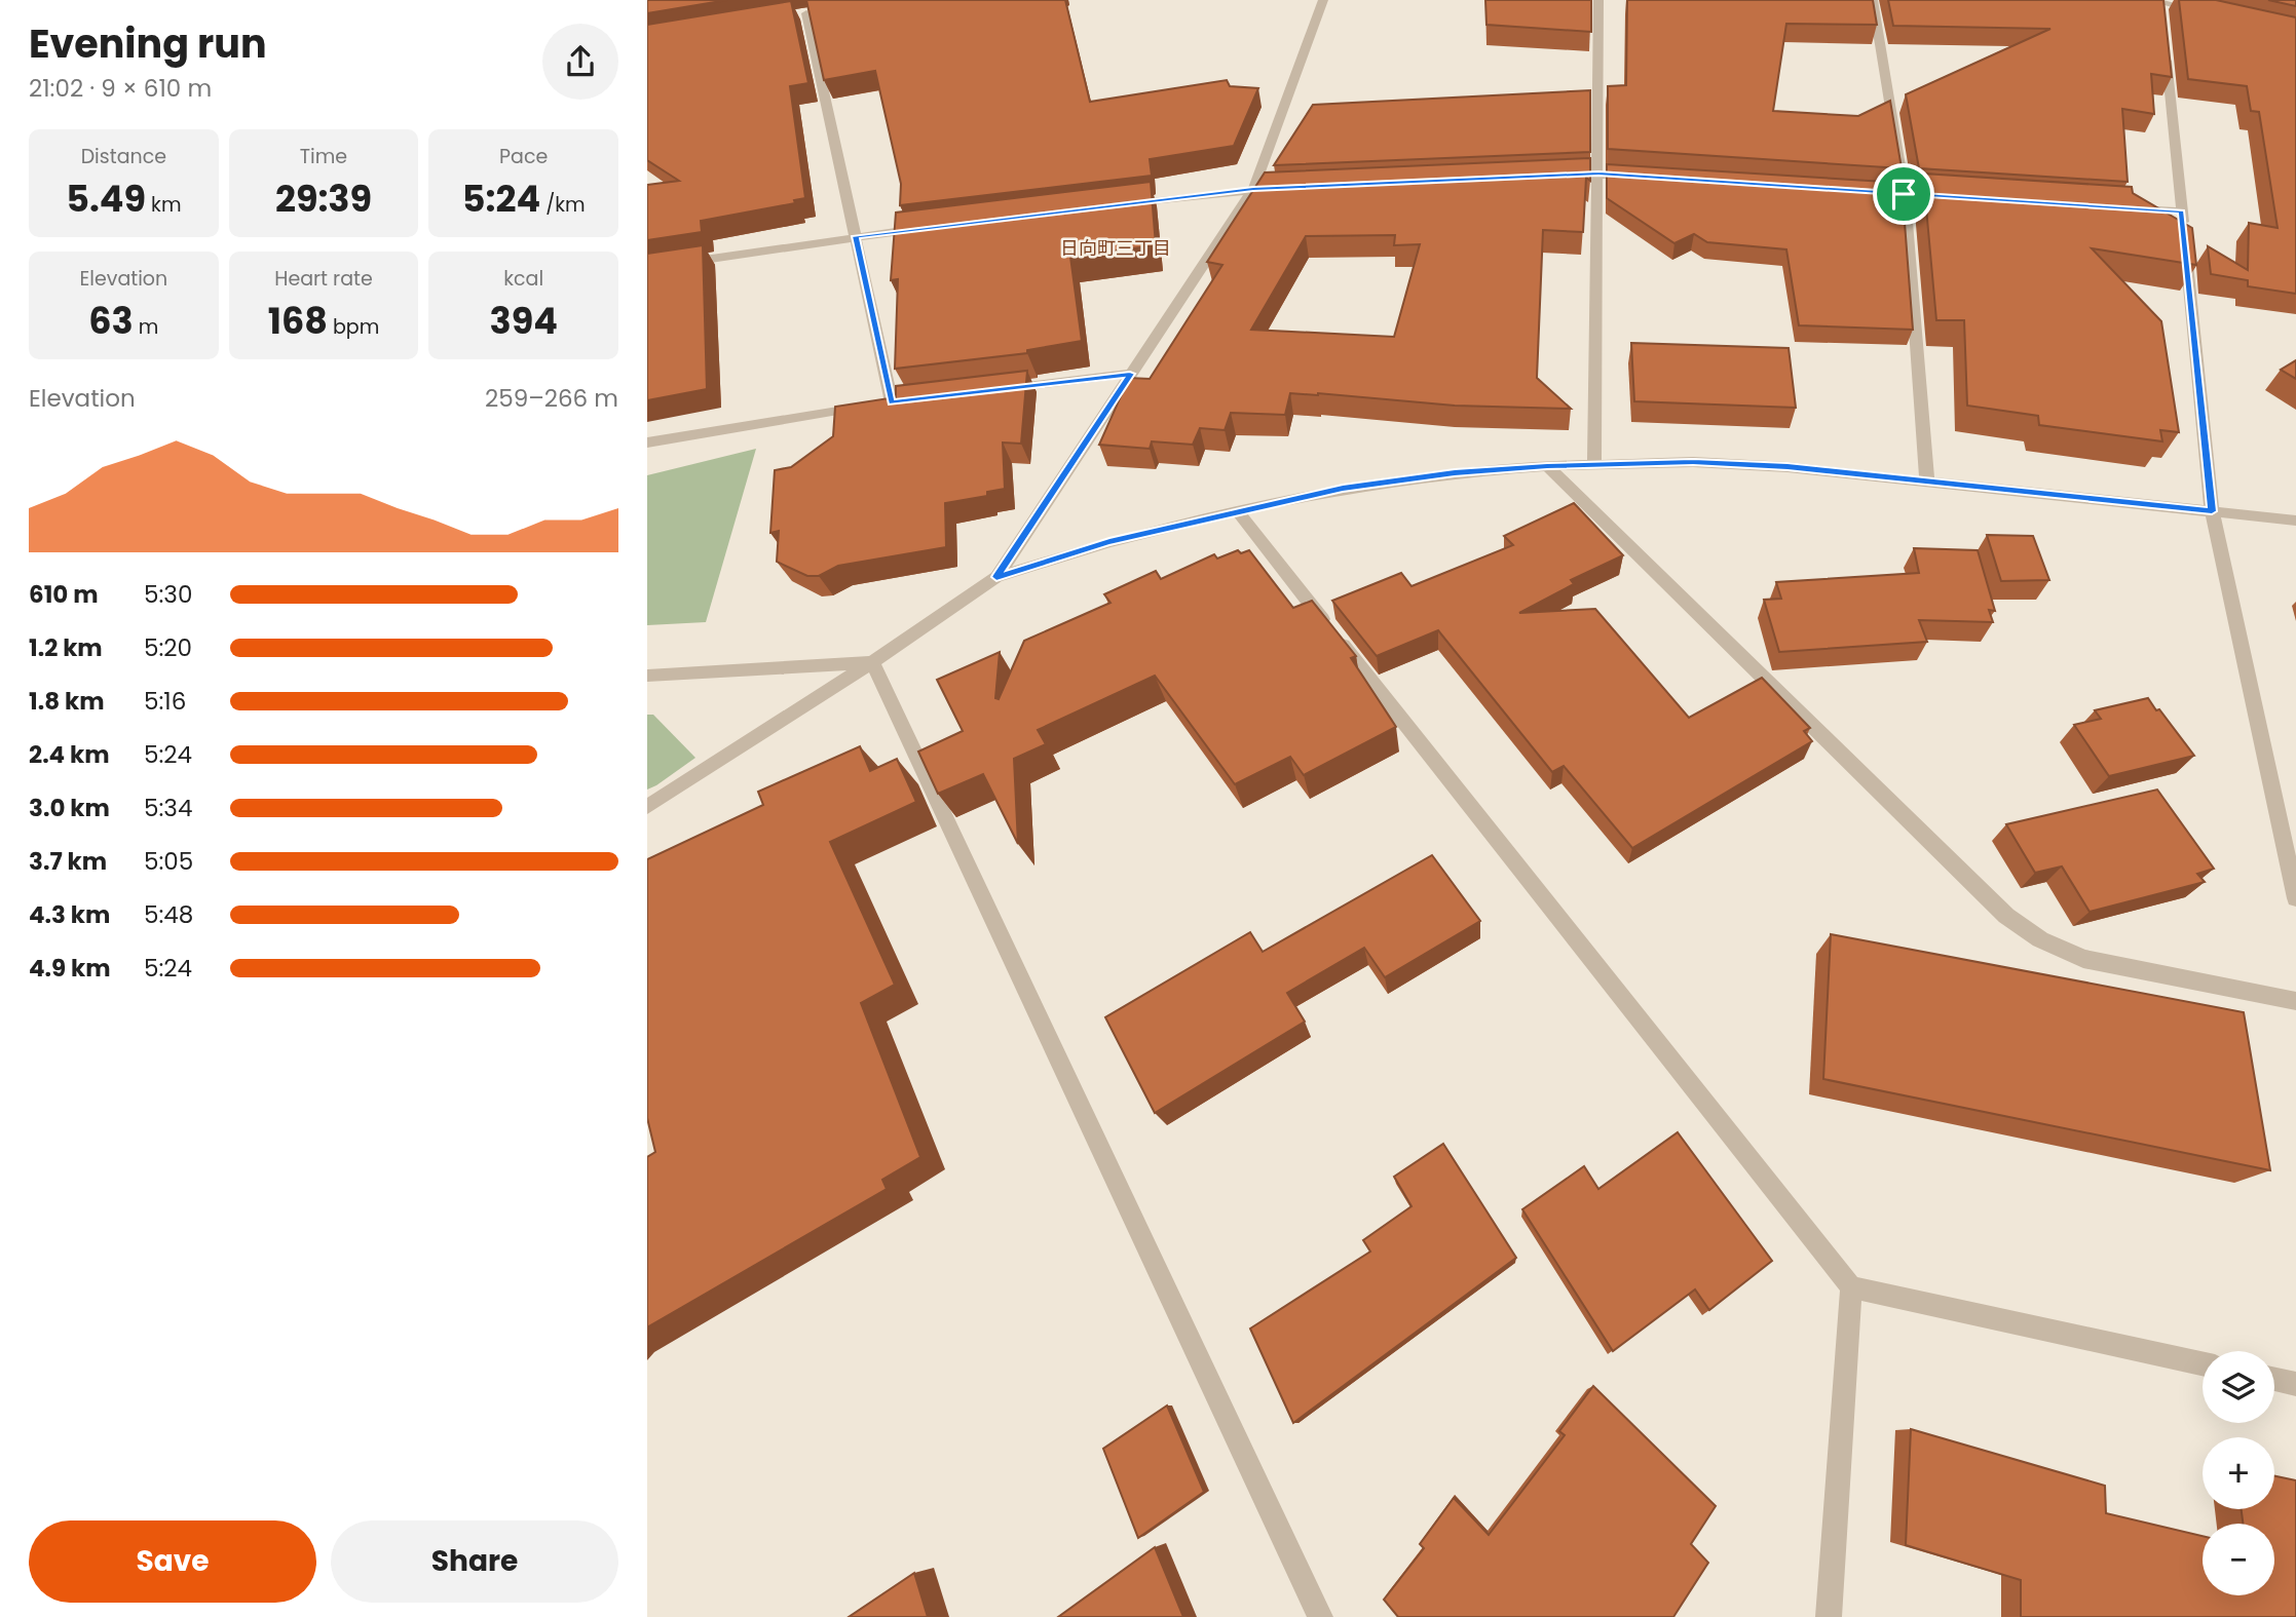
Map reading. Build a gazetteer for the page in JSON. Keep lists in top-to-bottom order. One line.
{"districts":["日向町三丁目"],"page":{"heading":["Evening run","21:02 · 9 × 610 m"],"stats":[["Distance","5.49 km"],["Time","29:39"],["Pace","5:24 /km"],["Elevation","63 m"],["Heart rate","168 bpm"],["kcal","394"]],"chart":["Elevation","259–266 m"],"list":[{"name":"610 m","note":"5:30"},{"name":"1.2 km","note":"5:20"},{"name":"1.8 km","note":"5:16"},{"name":"2.4 km","note":"5:24"},{"name":"3.0 km","note":"5:34"},{"name":"3.7 km","note":"5:05"},{"name":"4.3 km","note":"5:48"},{"name":"4.9 km","note":"5:24"}],"map_buttons":["+","−"],"buttons":["Save","Share"]}}
